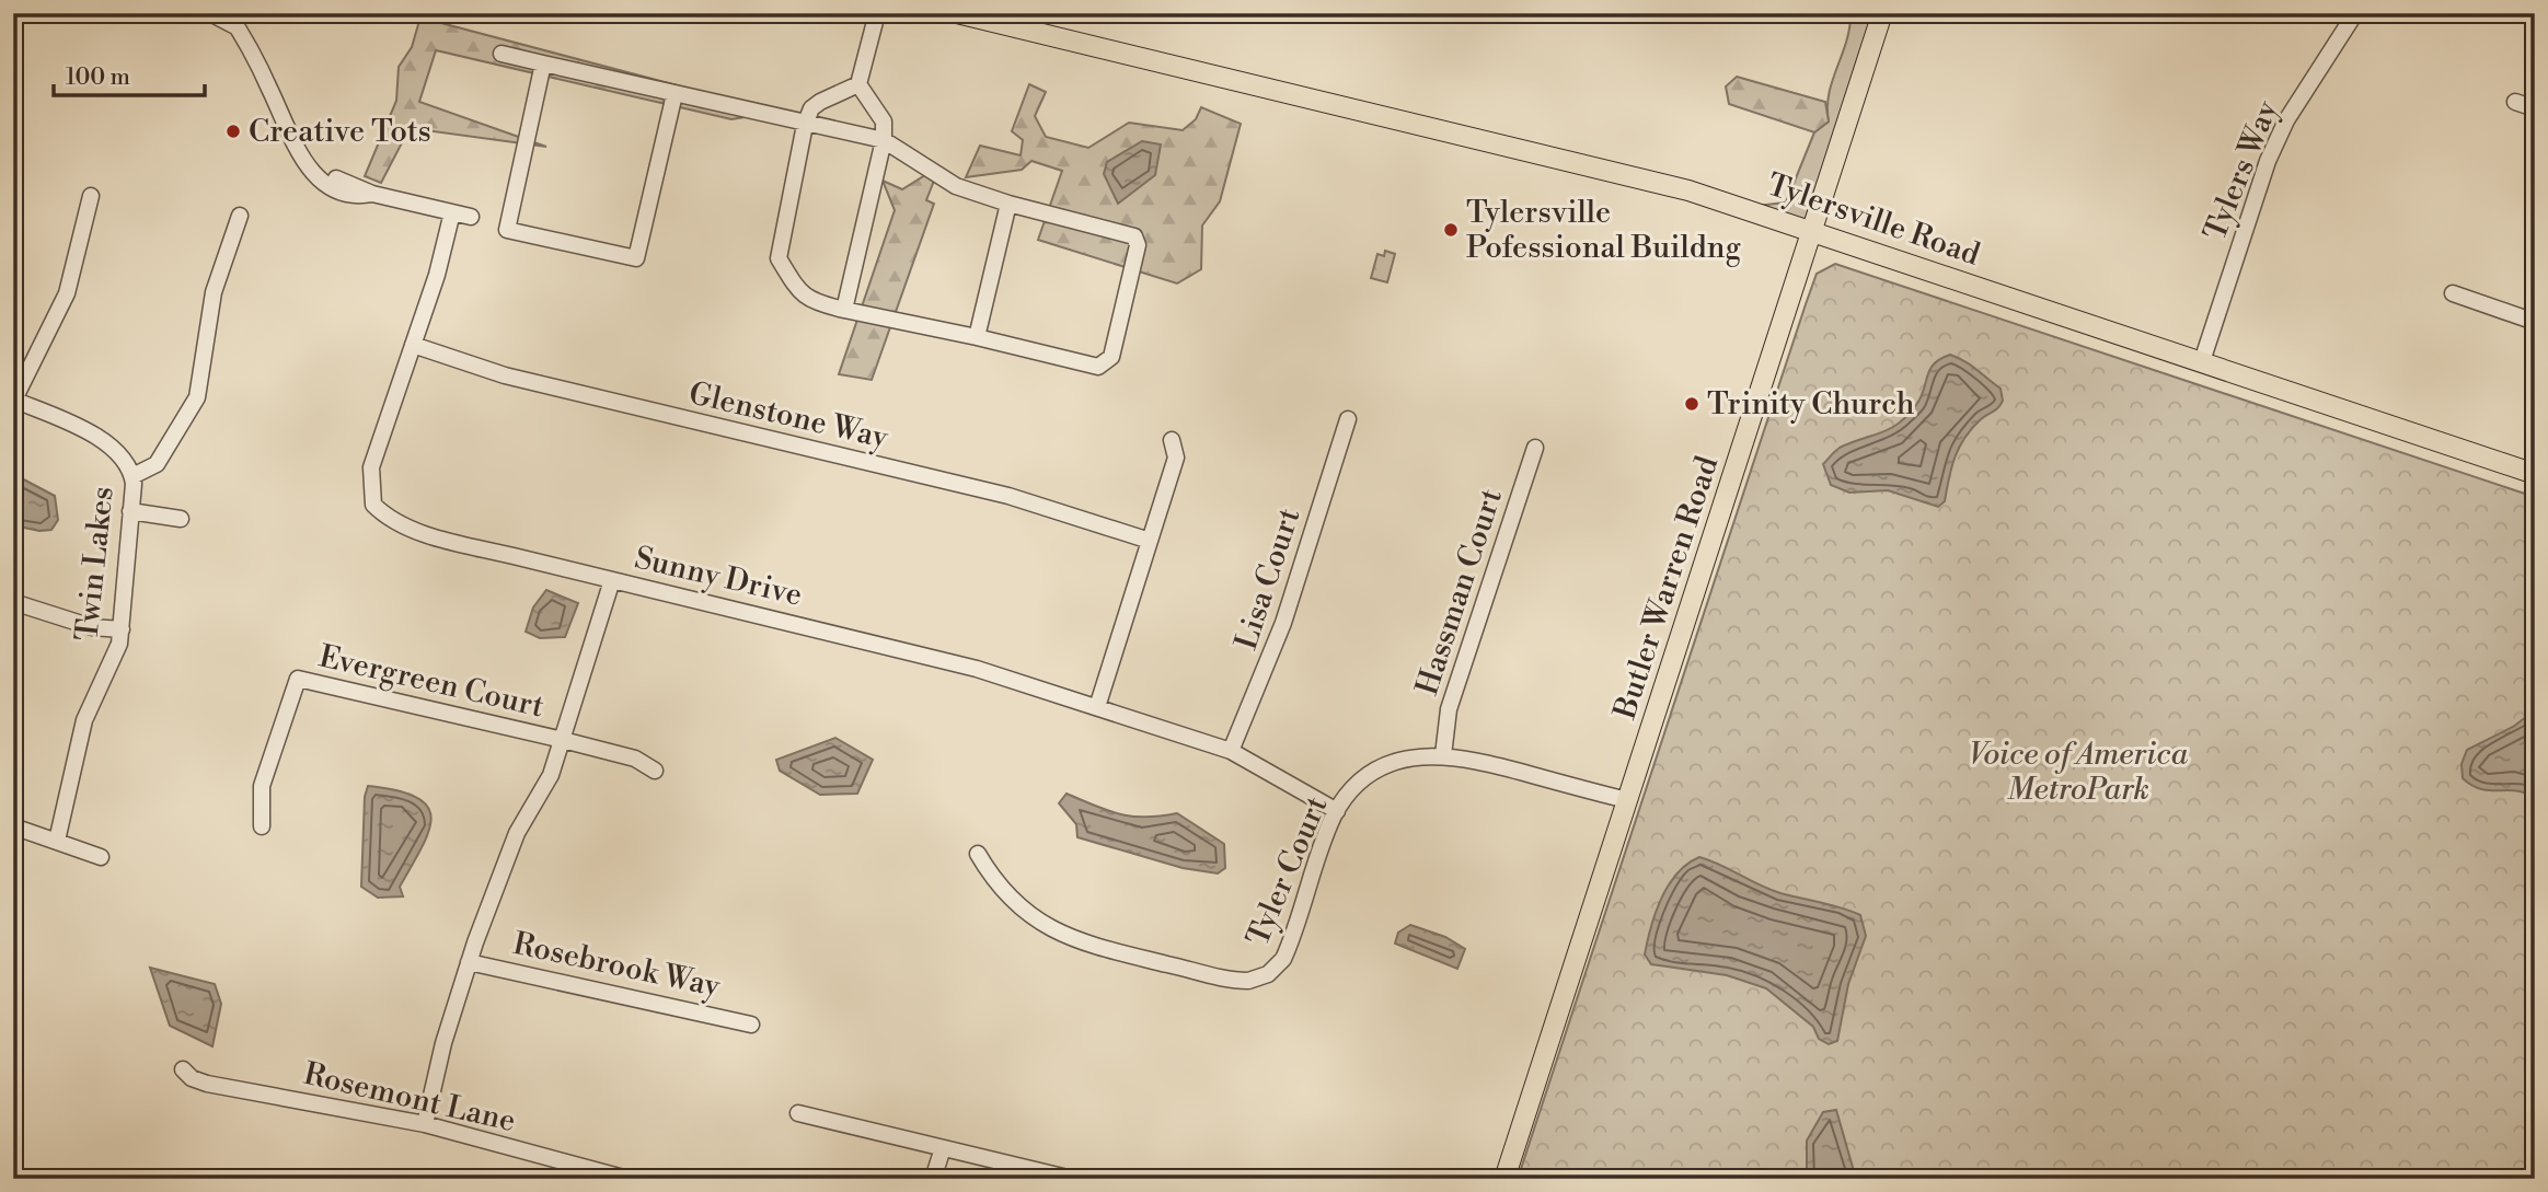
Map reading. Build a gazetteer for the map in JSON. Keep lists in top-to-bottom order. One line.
{"streets":{"main road":["Tylersville Road","Butler Warren Road"],"street":["Tylers Way","Glenstone Way","Twin Lakes","Sunny Drive","Lisa Court","Hassman Court","Evergreen Court","Tyler Court","Rosebrook Way","Rosemont Lane"]},"crossings":[["Tylers Way","Tylersville Road"],["Tylersville Road","Butler Warren Road"],["Glenstone Way","Sunny Drive"],["Sunny Drive","Lisa Court"],["Sunny Drive","Tyler Court"],["Sunny Drive","Rosebrook Way"],["Butler Warren Road","Tyler Court"],["Hassman Court","Tyler Court"],["Evergreen Court","Rosebrook Way"],["Rosebrook Way","Rosemont Lane"]],"parks":["Voice of America MetroPark"],"places":["Creative Tots","Tylersville Pofessional Buildng","Trinity Church"],"scale_bar":"100 m"}
